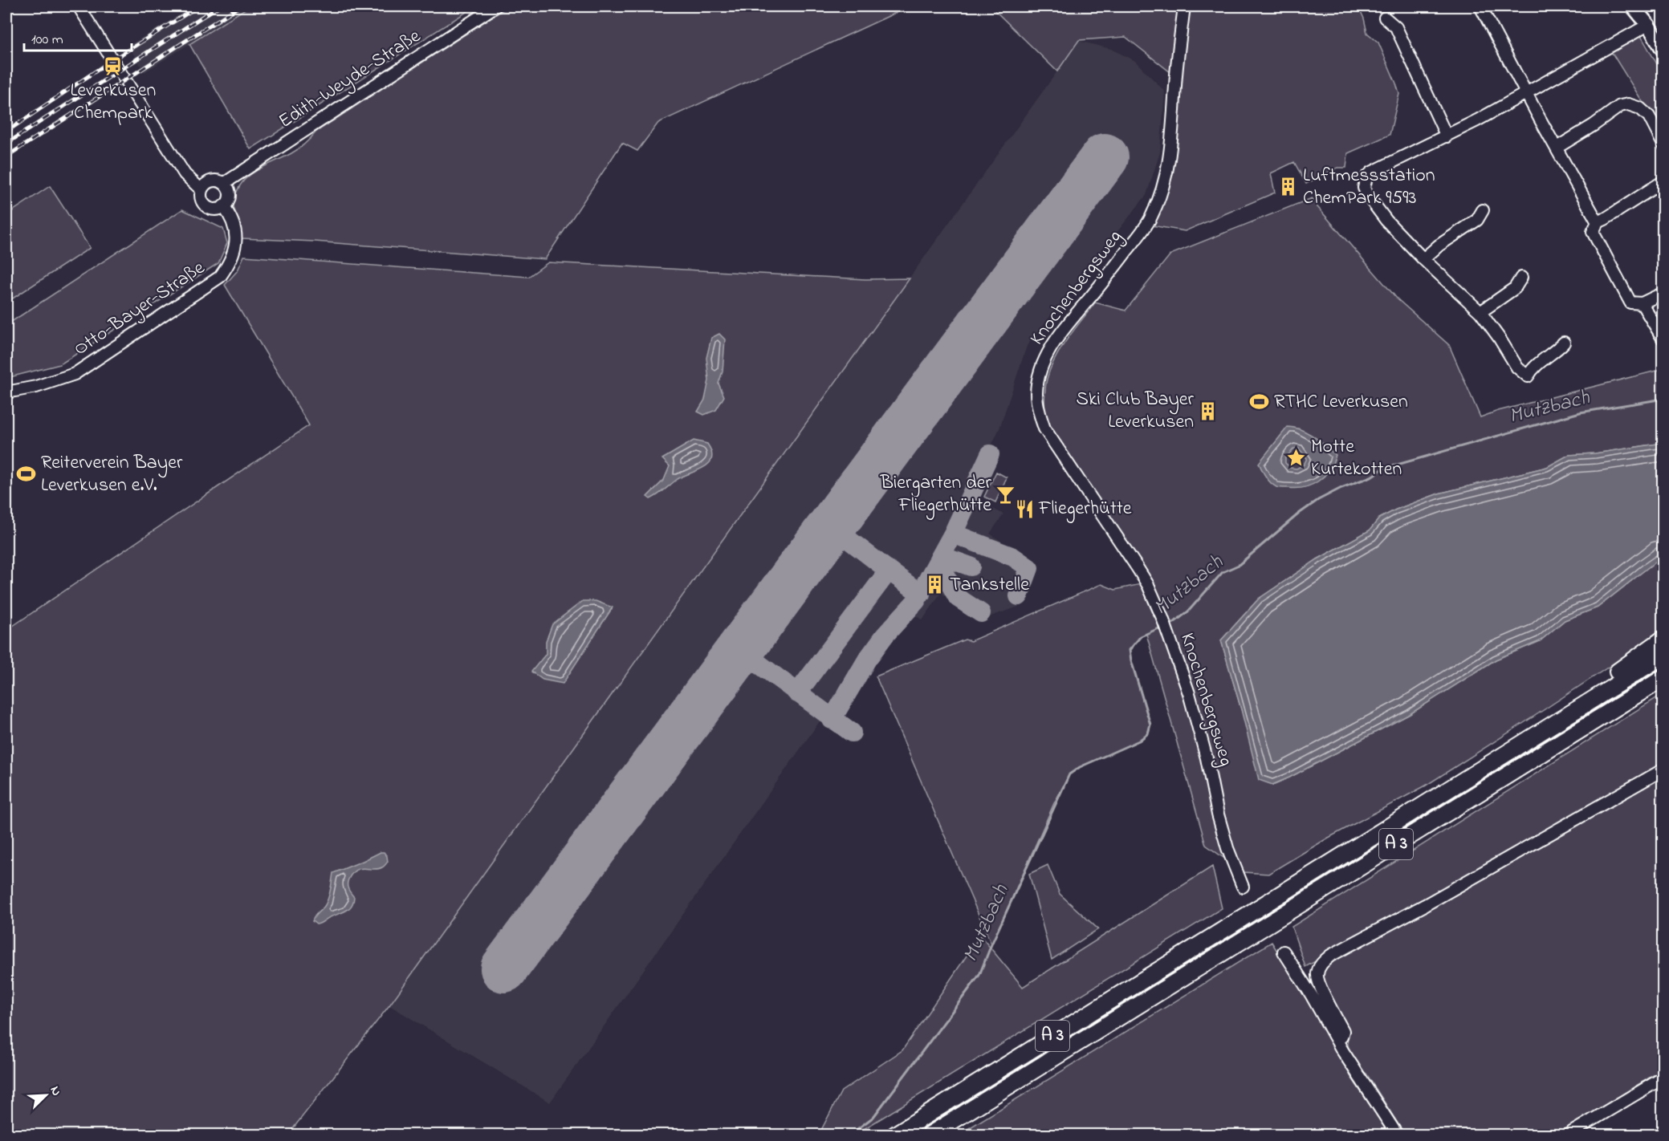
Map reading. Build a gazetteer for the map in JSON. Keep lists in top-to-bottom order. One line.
{"streets":{"highway":["A 3"],"street":["Edith-Weyde-Straße","Knochenbergsweg","Otto-Bayer-Straße"]},"crossings":[["Edith-Weyde-Straße","Otto-Bayer-Straße"]],"water":["Mutzbach"],"places":{"station":["Leverkusen Chempark"],"building":["Luftmessstation ChemPark 9593","Ski Club Bayer Leverkusen","Tankstelle"],"sports":["RTHC Leverkusen","Reiterverein Bayer Leverkusen e.V."],"place":["Motte Kurtekotten"],"bar":["Biergarten der Fliegerhütte"],"restaurant":["Fliegerhütte"]},"scale_bar":"100 m","north":"top right"}
